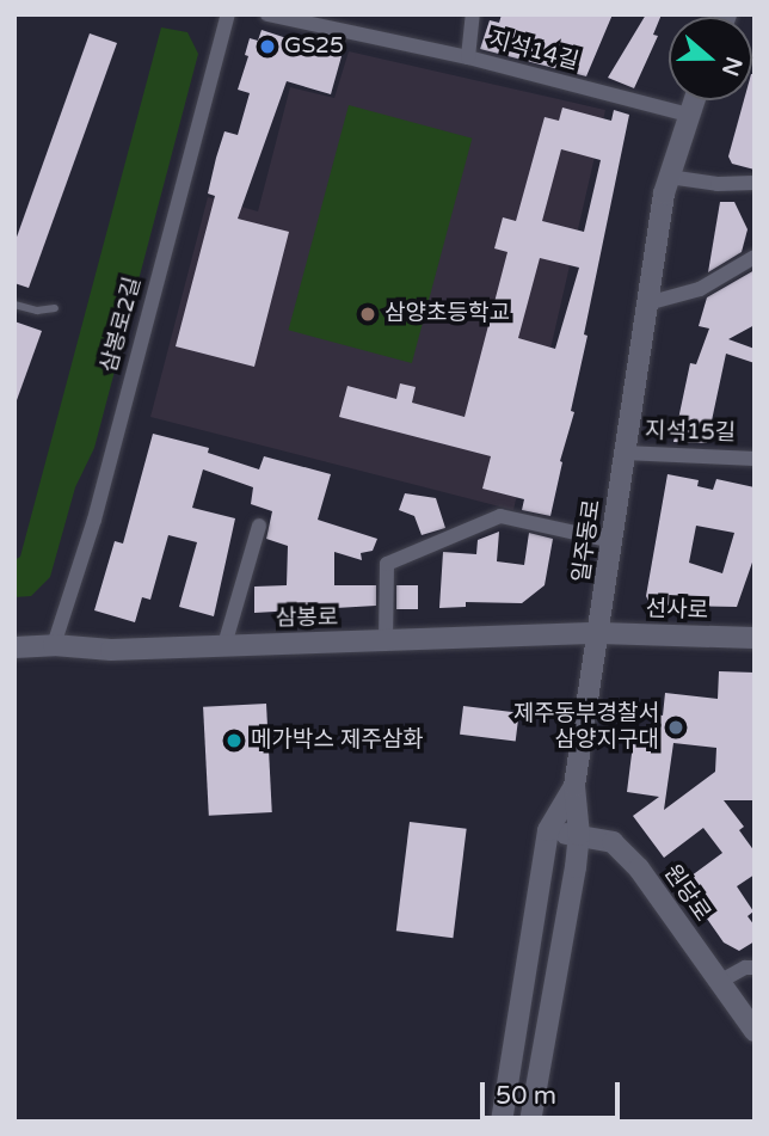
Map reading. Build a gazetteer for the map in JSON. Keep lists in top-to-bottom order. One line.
{"streets":{"main road":["일주동로","선사로","삼봉로","원당로"],"street":["지석14길","삼봉로2길","지석15길"]},"crossings":[["지석14길","일주동로"],["삼봉로2길","삼봉로"],["지석15길","일주동로"],["일주동로","선사로"],["일주동로","삼봉로"],["일주동로","원당로"],["선사로","삼봉로"]],"places":["GS25","삼양초등학교","제주동부경찰서 삼양지구대","메가박스 제주삼화"],"scale_bar":"50 m","north":"right"}
